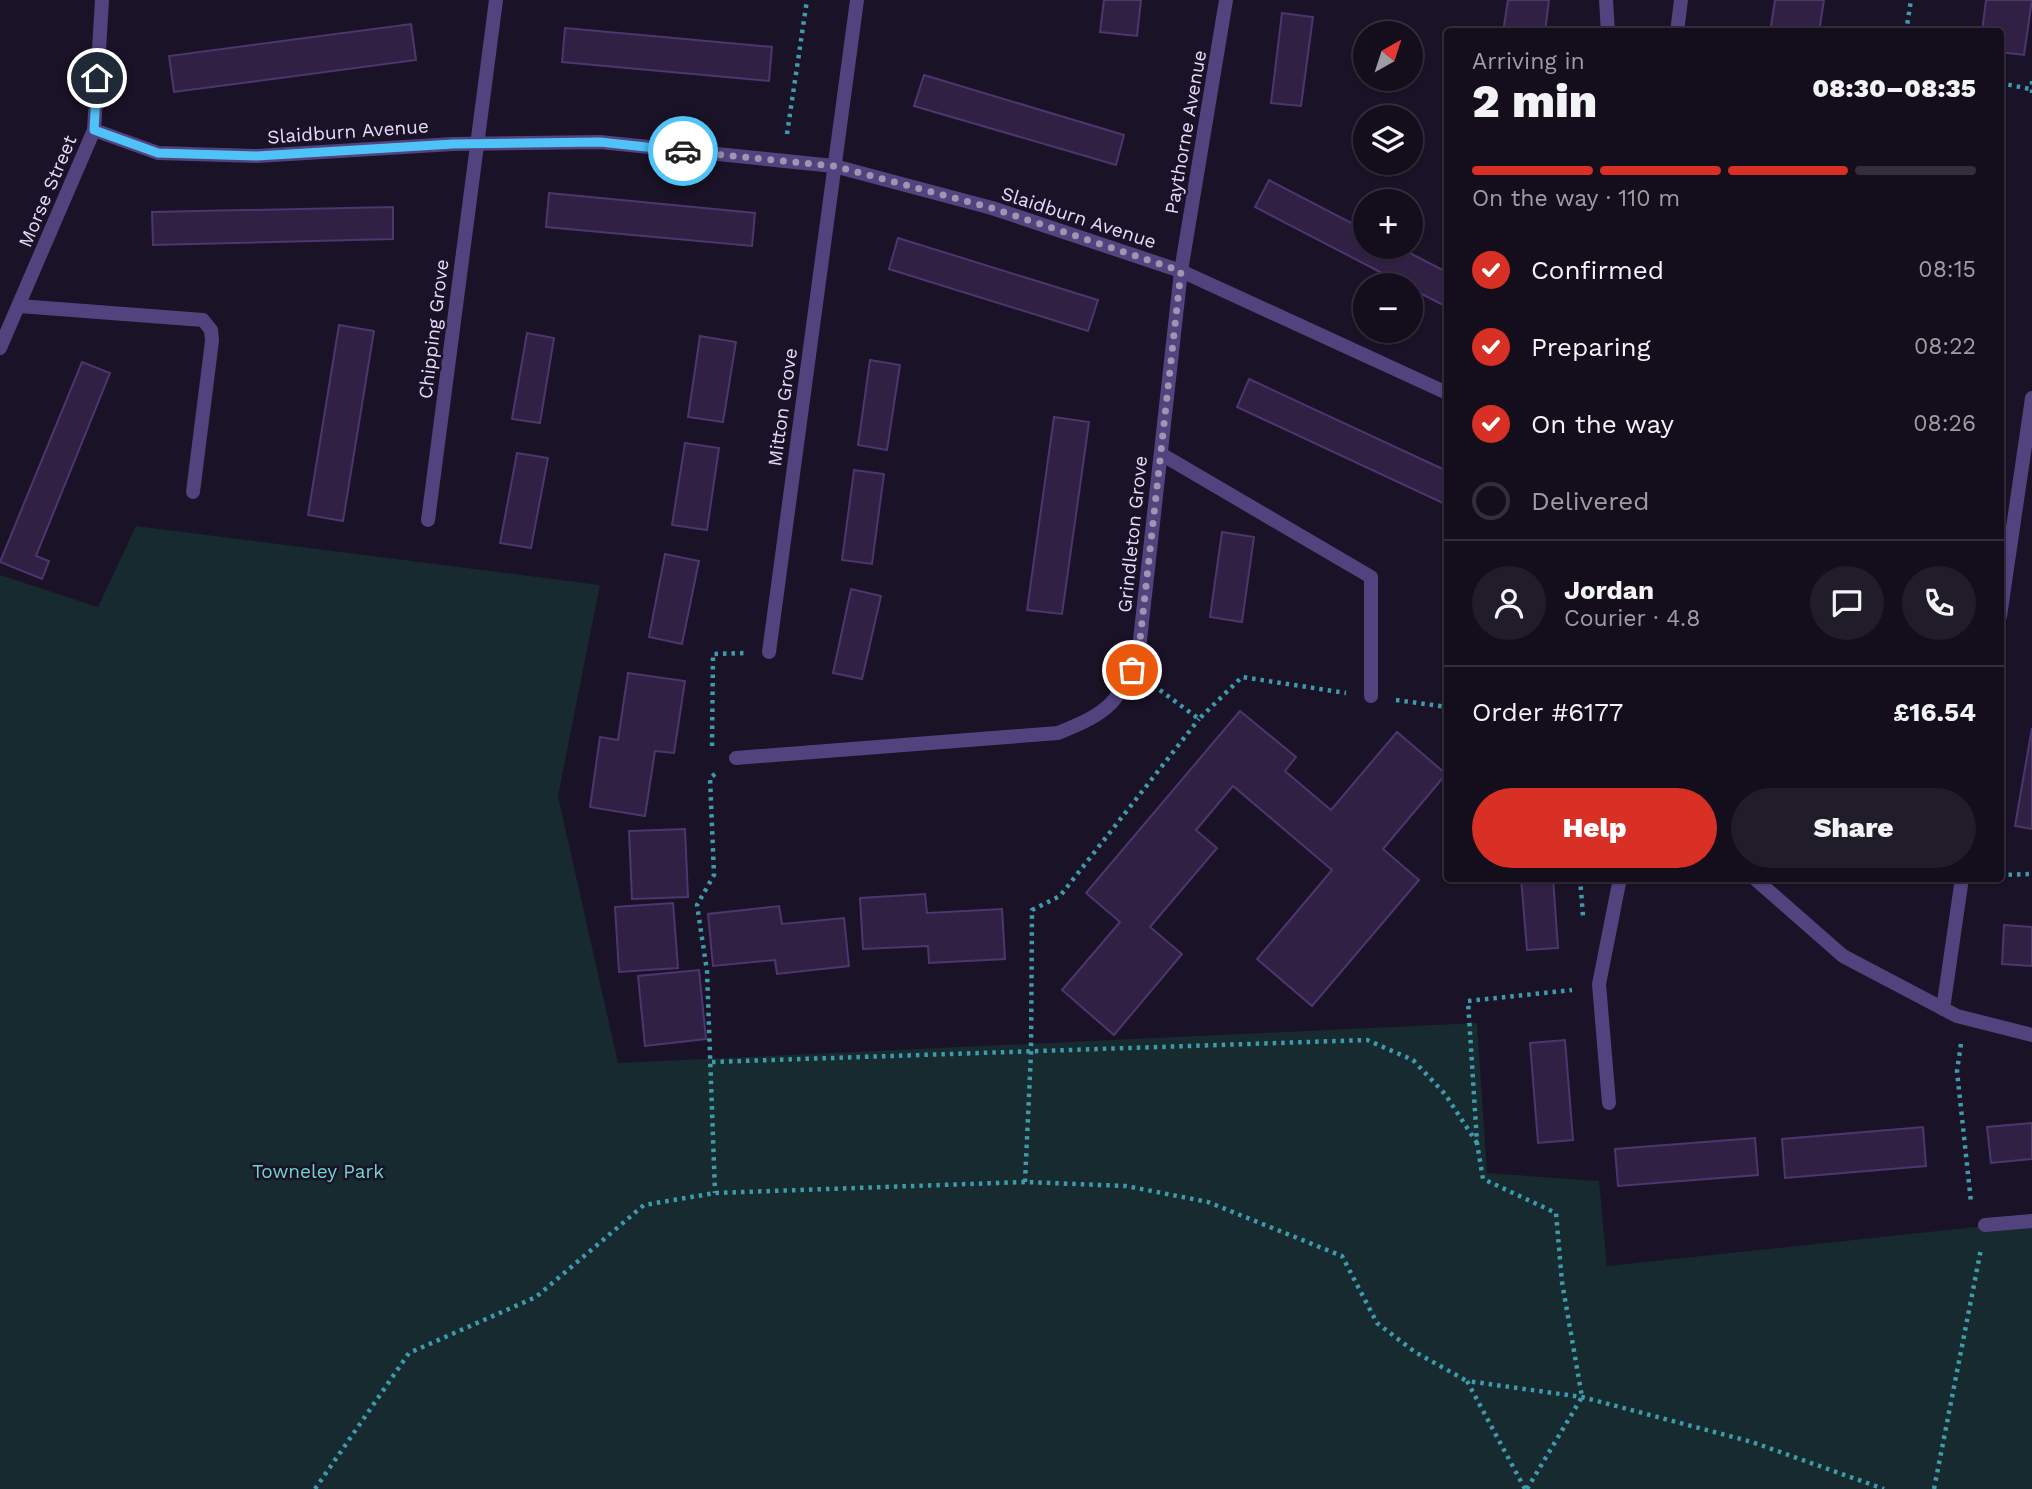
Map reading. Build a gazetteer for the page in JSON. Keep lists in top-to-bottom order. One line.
{"streets":{"street":["Slaidburn Avenue","Paythorne Avenue","Morse Street","Chipping Grove","Mitton Grove","Grindleton Grove"]},"crossings":[["Slaidburn Avenue","Paythorne Avenue"],["Slaidburn Avenue","Morse Street"],["Slaidburn Avenue","Chipping Grove"],["Slaidburn Avenue","Mitton Grove"],["Slaidburn Avenue","Grindleton Grove"],["Paythorne Avenue","Grindleton Grove"]],"parks":["Towneley Park"],"north":"top right","page":{"map_buttons":["+","−"],"heading":["2 min","Arriving in","08:30–08:35"],"panel":["Jordan","Courier · 4.8","Order #6177","£16.54"],"bar":"On the way · 110 m","list":[["Confirmed","08:15"],["Preparing","08:22"],["On the way","08:26"],"Delivered"],"buttons":["Help","Share"]}}
